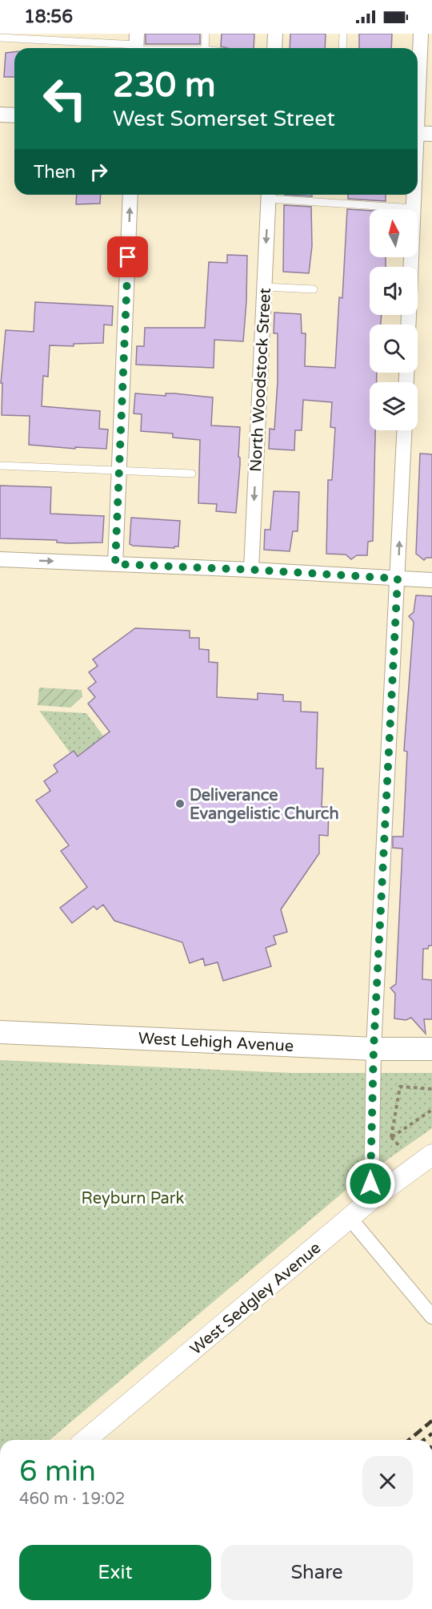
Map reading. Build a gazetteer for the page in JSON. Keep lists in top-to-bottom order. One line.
{"streets":{"main road":["West Lehigh Avenue"],"street":["North Woodstock Street","West Sedgley Avenue"]},"one_way":["North Woodstock Street"],"parks":["Reyburn Park"],"places":["Deliverance Evangelistic Church"],"north":"top","page":{"status":"18:56","turn":["230 m","West Somerset Street"],"then":"Then","heading":["6 min","460 m · 19:02"],"buttons":["Exit","Share"]}}
